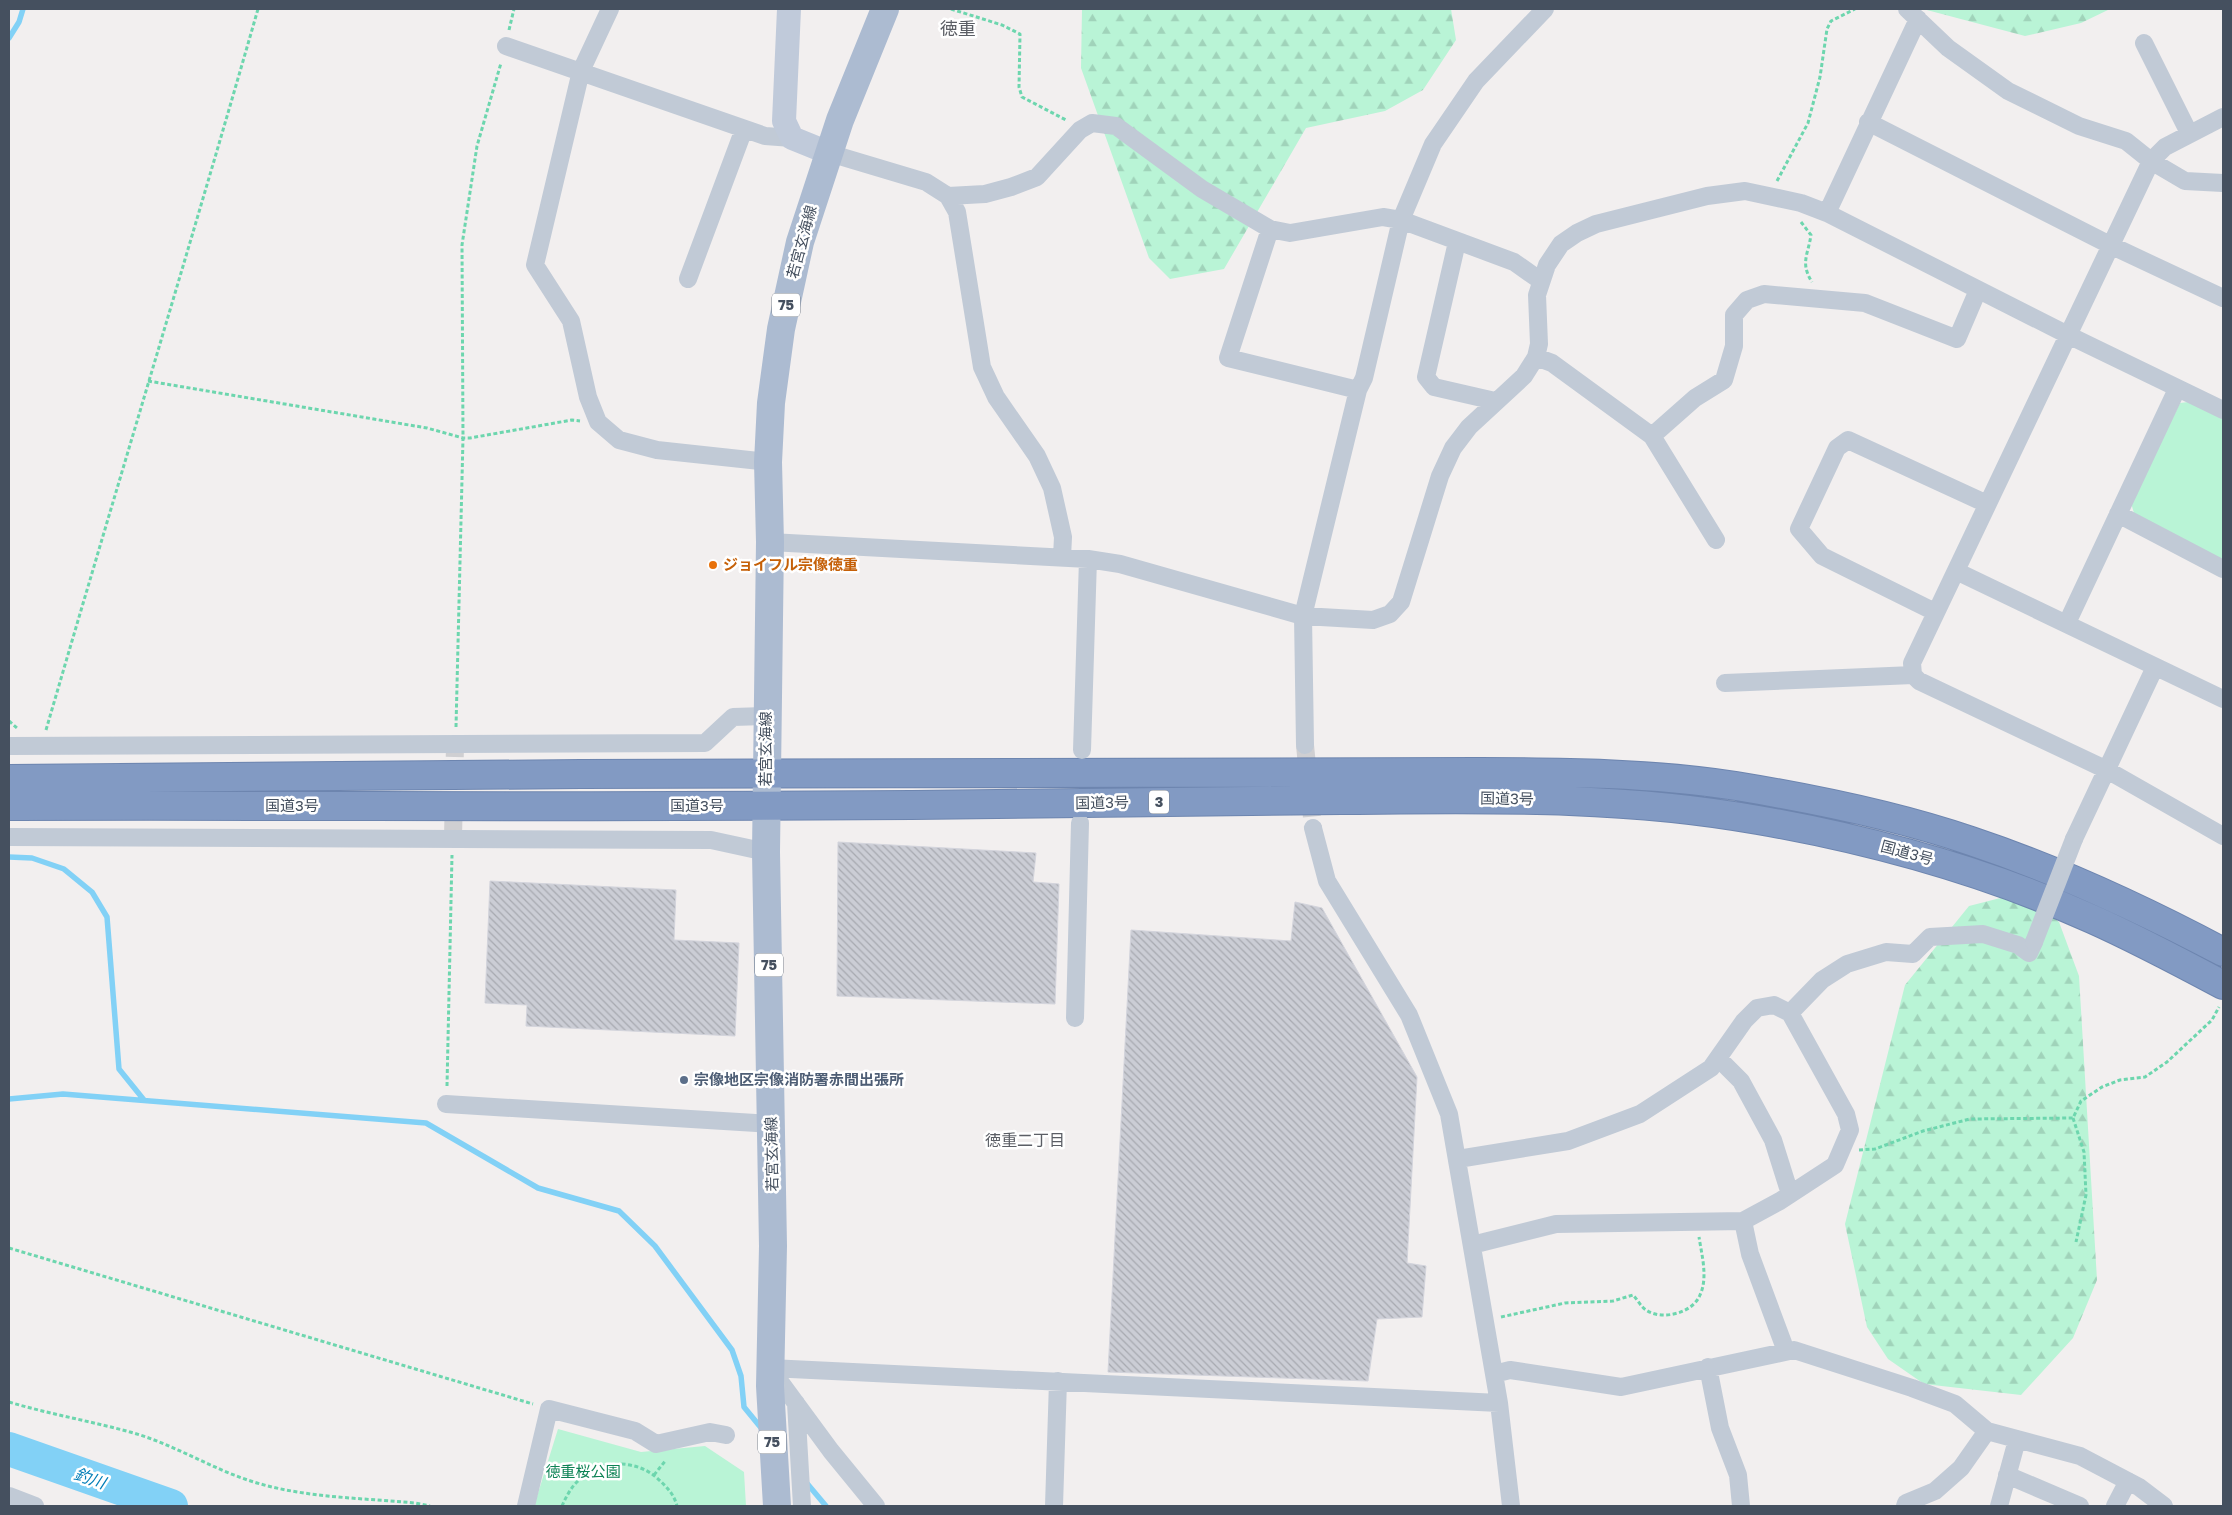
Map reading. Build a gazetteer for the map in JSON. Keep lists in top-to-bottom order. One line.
{"streets":{"highway":["国道3号","3"],"main road":["若宮玄海線","75"]},"crossings":[["若宮玄海線","国道3号"]],"districts":["徳重","徳重二丁目"],"water":["釣川"],"parks":["徳重桜公園"],"places":["ジョイフル宗像徳重","宗像地区宗像消防署赤間出張所"]}
